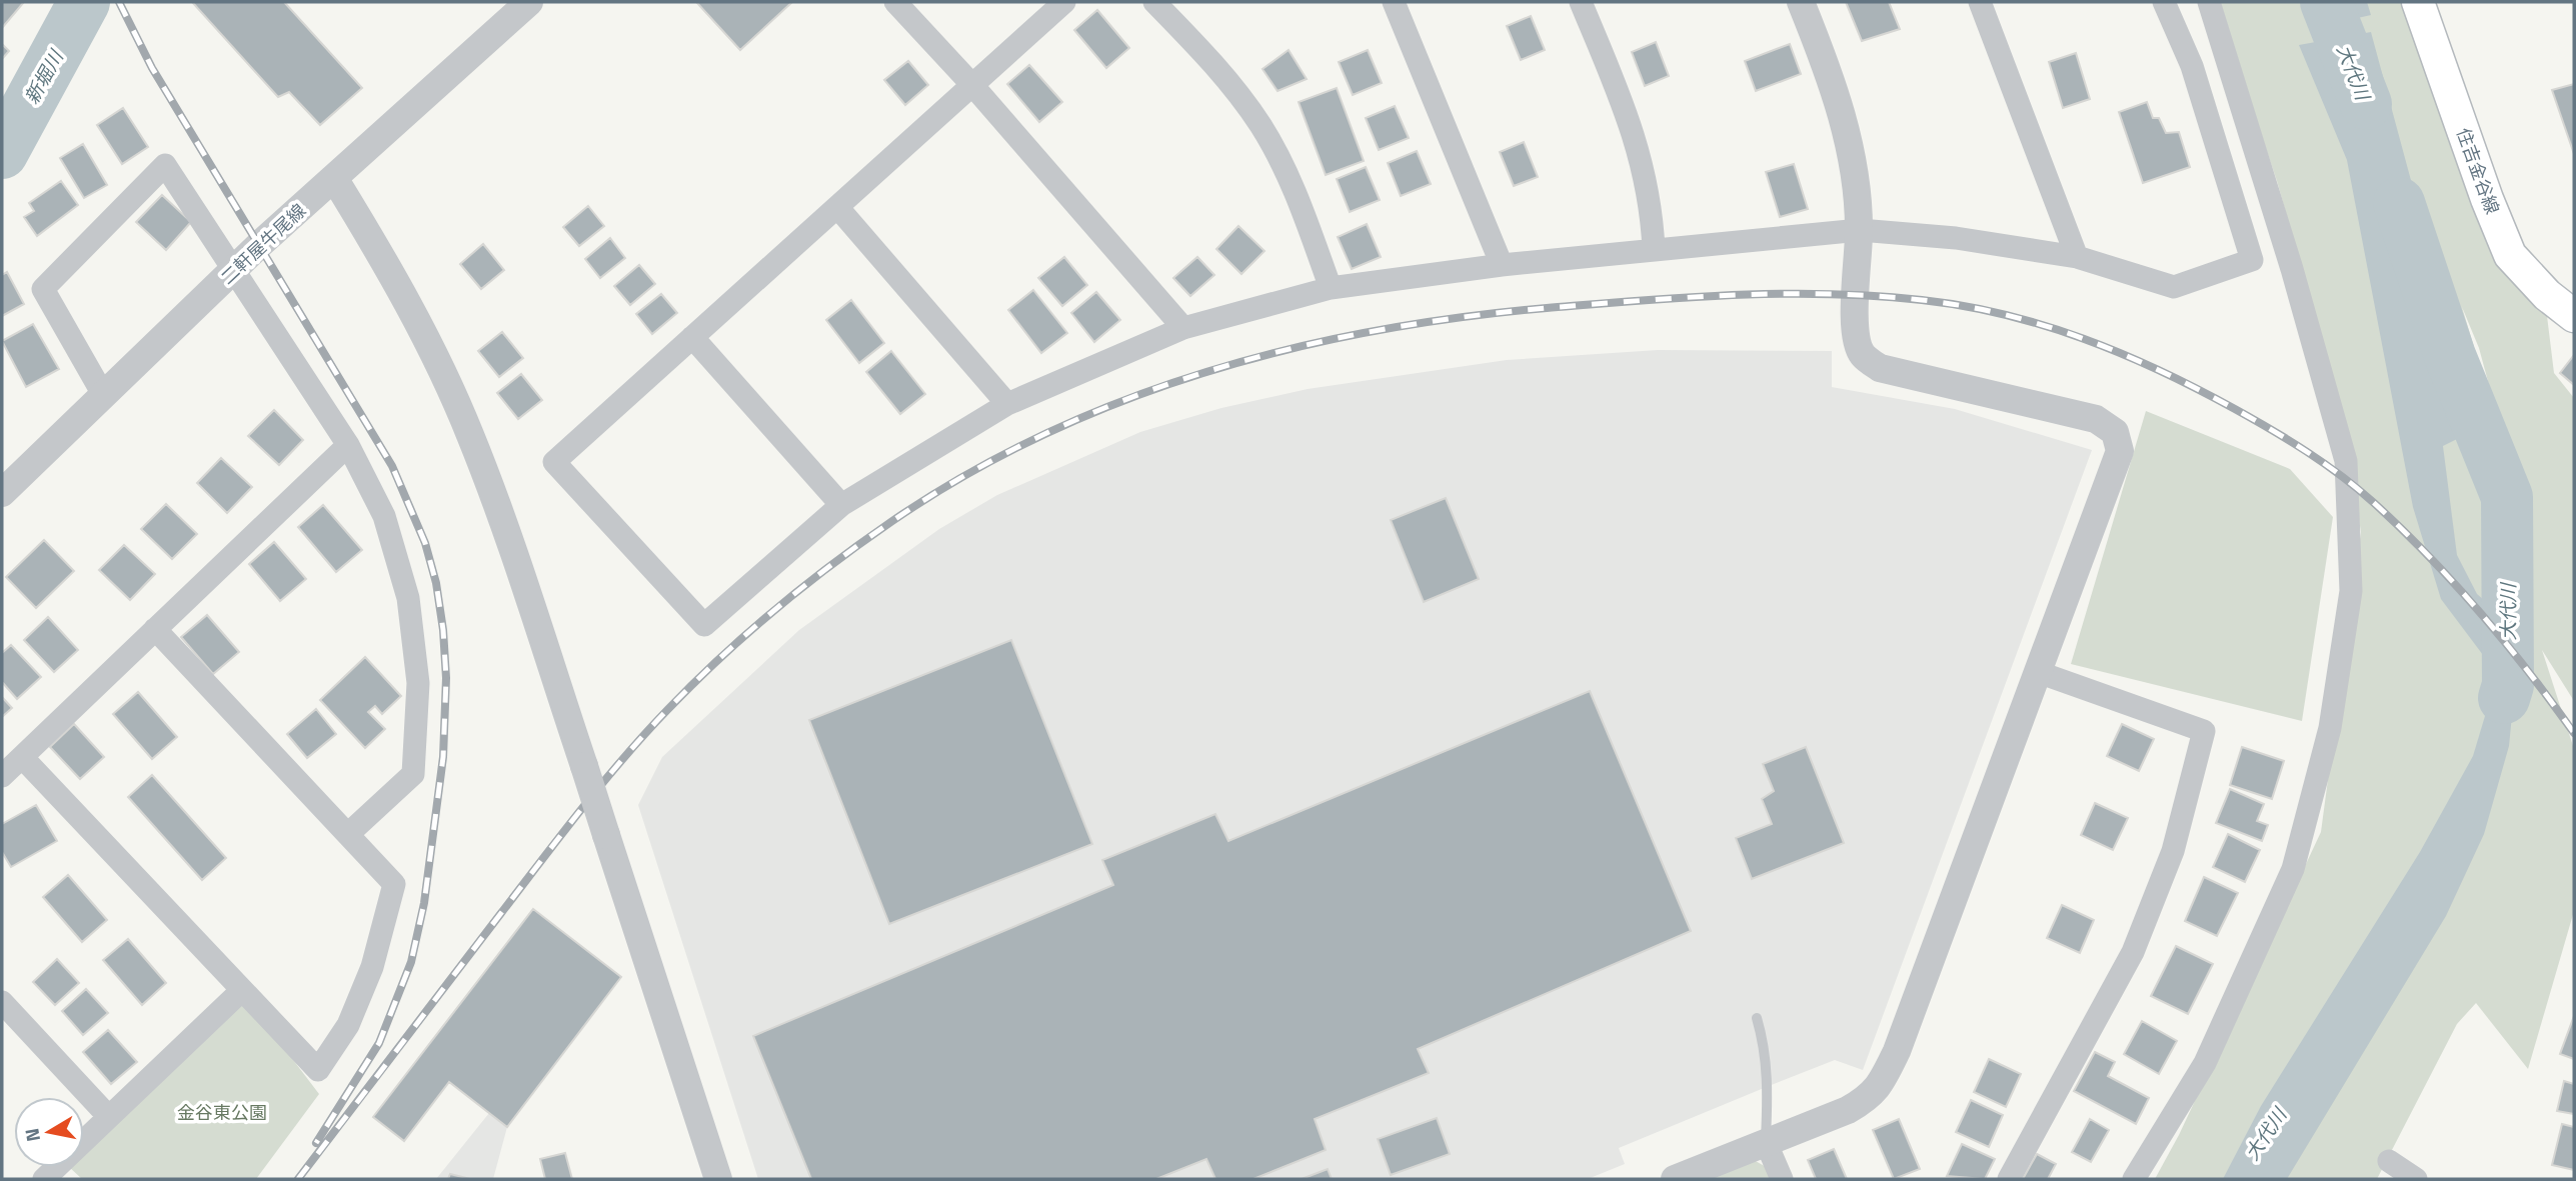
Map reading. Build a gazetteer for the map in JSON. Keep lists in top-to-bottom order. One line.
{"streets":{"main road":["住吉金谷線"],"street":["二軒屋牛尾線"]},"water":["大代川","新堀川"],"parks":["金谷東公園"],"north":"left"}
